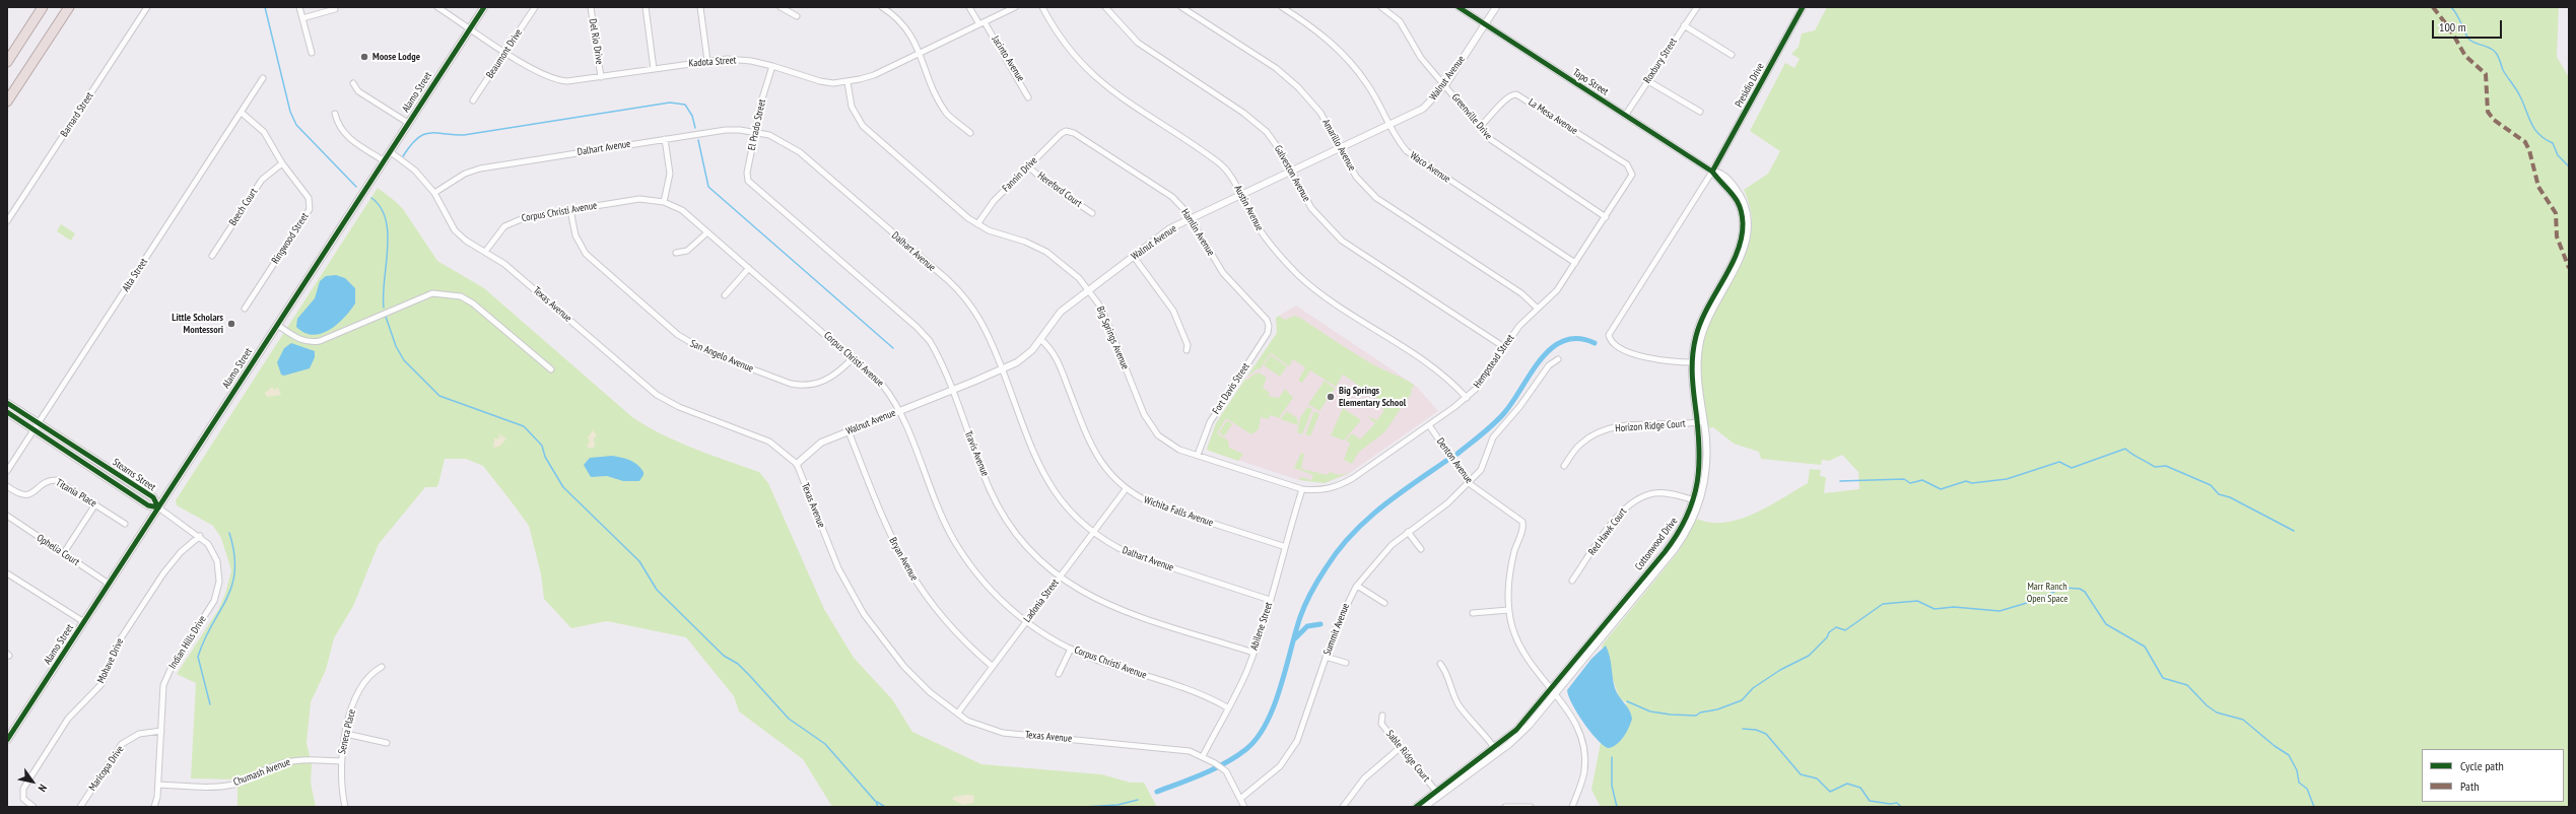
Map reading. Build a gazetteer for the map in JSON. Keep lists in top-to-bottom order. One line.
{"streets":{"main road":["Alamo Street","Stearns Street"],"street":["Del Rio Drive","Beaumont Drive","Jacinto Avenue","Roxbury Street","Kadota Street","Walnut Avenue","Tapo Street","Presidio Drive","Barnard Street","Greenville Drive","La Mesa Avenue","El Prado Street","Amarillo Avenue","Dalhart Avenue","Waco Avenue","Galveston Avenue","Fannin Drive","Hereford Court","Beech Court","Austin Avenue","Corpus Christi Avenue","Hamlin Avenue","Ringwood Street","Alta Street","Texas Avenue","Big Springs Avenue","San Angelo Avenue","Hempstead Street","Fort Davis Street","Horizon Ridge Court","Travis Avenue","Denton Avenue","Titania Place","Wichita Falls Avenue","Red Hawk Court","Cottonwood Drive","Ophelia Court","Bryan Avenue","Ladonia Street","Abilene Street","Summit Avenue","Indian Hills Drive","Mohave Drive","Seneca Place","Sable Ridge Court","Maricopa Drive","Chumash Avenue"]},"crossings":[["Del Rio Drive","Kadota Street"],["Beaumont Drive","Kadota Street"],["Jacinto Avenue","Kadota Street"],["Roxbury Street","Tapo Street"],["Kadota Street","Alamo Street"],["Kadota Street","El Prado Street"],["Kadota Street","Big Springs Avenue"],["Walnut Avenue","Tapo Street"],["Walnut Avenue","Greenville Drive"],["Walnut Avenue","Amarillo Avenue"],["Walnut Avenue","Dalhart Avenue"],["Walnut Avenue","Waco Avenue"],["Walnut Avenue","Galveston Avenue"],["Walnut Avenue","Austin Avenue"],["Walnut Avenue","Corpus Christi Avenue"],["Walnut Avenue","Hamlin Avenue"],["Walnut Avenue","Texas Avenue"],["Walnut Avenue","Big Springs Avenue"],["Walnut Avenue","Travis Avenue"],["Walnut Avenue","Wichita Falls Avenue"],["Walnut Avenue","Bryan Avenue"],["Tapo Street","Presidio Drive"],["Tapo Street","Cottonwood Drive"],["Presidio Drive","Cottonwood Drive"],["Alamo Street","Texas Avenue"],["Alamo Street","Stearns Street"],["Alamo Street","Ophelia Court"],["Alamo Street","Indian Hills Drive"],["Greenville Drive","La Mesa Avenue"],["Greenville Drive","Hempstead Street"],["La Mesa Avenue","Hempstead Street"],["El Prado Street","Dalhart Avenue"],["El Prado Street","Travis Avenue"],["Amarillo Avenue","Hempstead Street"],["Dalhart Avenue","Texas Avenue"],["Dalhart Avenue","Ladonia Street"],["Dalhart Avenue","Abilene Street"],["Waco Avenue","Hempstead Street"],["Galveston Avenue","Hempstead Street"],["Fannin Drive","Hereford Court"],["Fannin Drive","Hamlin Avenue"],["Fannin Drive","Big Springs Avenue"],["Beech Court","Ringwood Street"],["Austin Avenue","Hempstead Street"],["Corpus Christi Avenue","Texas Avenue"],["Corpus Christi Avenue","San Angelo Avenue"],["Corpus Christi Avenue","Ladonia Street"],["Corpus Christi Avenue","Abilene Street"],["Hamlin Avenue","Fort Davis Street"],["Ringwood Street","Alta Street"],["Alta Street","Stearns Street"],["Texas Avenue","Ladonia Street"],["Texas Avenue","Abilene Street"],["Texas Avenue","Summit Avenue"],["Big Springs Avenue","Hempstead Street"],["Big Springs Avenue","Fort Davis Street"],["Big Springs Avenue","Abilene Street"],["Hempstead Street","Denton Avenue"],["Hempstead Street","Abilene Street"],["Horizon Ridge Court","Cottonwood Drive"],["Travis Avenue","Ladonia Street"],["Travis Avenue","Abilene Street"],["Denton Avenue","Summit Avenue"],["Stearns Street","Indian Hills Drive"],["Wichita Falls Avenue","Ladonia Street"],["Wichita Falls Avenue","Abilene Street"],["Red Hawk Court","Cottonwood Drive"],["Cottonwood Drive","Sable Ridge Court"],["Bryan Avenue","Ladonia Street"],["Indian Hills Drive","Mohave Drive"],["Indian Hills Drive","Maricopa Drive"],["Indian Hills Drive","Chumash Avenue"],["Seneca Place","Chumash Avenue"]],"parks":["Marr Ranch Open Space"],"places":["Moose Lodge","Little Scholars Montessori","Big Springs Elementary School"],"legend":["Cycle path","Path"],"scale_bar":"100 m","north":"bottom right"}
